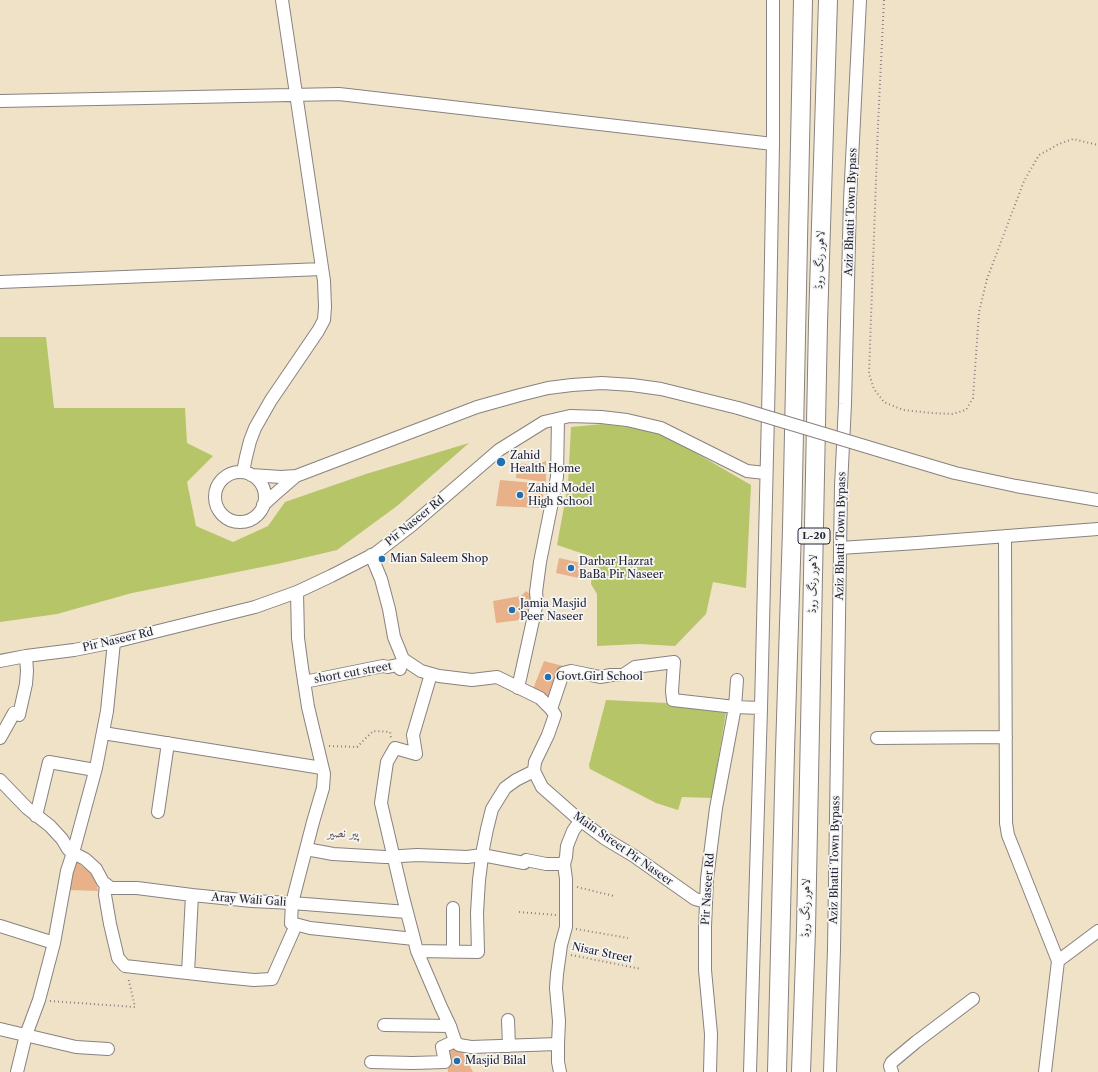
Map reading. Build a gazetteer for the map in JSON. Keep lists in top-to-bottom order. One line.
{"streets":{"highway":["لاہور رنگ روڈ","L-20"],"street":["Aziz Bhatti Town Bypass","Pir Naseer Rd","short cut street","Main Street Pir Naseer","Aray Wali Gali"],"path":["Nisar Street"]},"crossings":[["Pir Naseer Rd","Main Street Pir Naseer"]],"districts":["پیر نصیر"],"places":["Zahid Health Home","Zahid Model High School","Mian Saleem Shop","Darbar Hazrat BaBa Pir Naseer","Jamia Masjid Peer Naseer","Govt.Girl School","Masjid Bilal"]}
